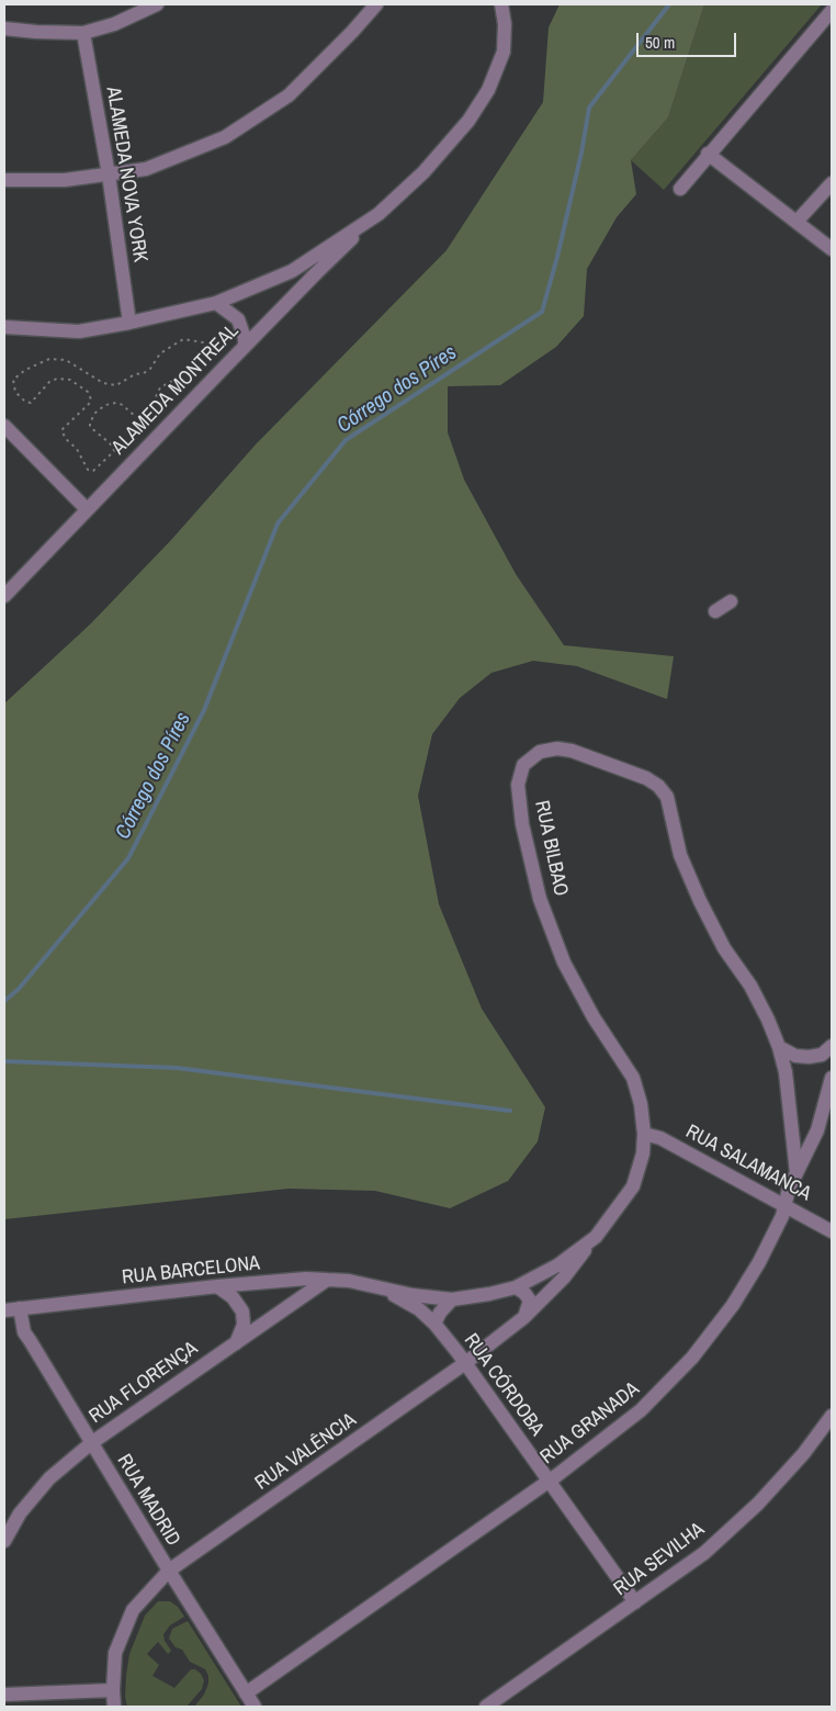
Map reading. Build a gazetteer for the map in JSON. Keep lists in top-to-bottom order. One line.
{"streets":{"street":["ALAMEDA NOVA YORK","ALAMEDA MONTREAL","RUA BILBAO","RUA SALAMANCA","RUA BARCELONA","RUA FLORENÇA","RUA CÓRDOBA","RUA GRANADA","RUA VALÊNCIA","RUA MADRID","RUA SEVILHA"]},"crossings":[["RUA BILBAO","RUA SALAMANCA"],["RUA BILBAO","RUA BARCELONA"],["RUA BILBAO","RUA CÓRDOBA"],["RUA BILBAO","RUA GRANADA"],["RUA BILBAO","RUA VALÊNCIA"],["RUA SALAMANCA","RUA GRANADA"],["RUA BARCELONA","RUA FLORENÇA"],["RUA BARCELONA","RUA CÓRDOBA"],["RUA BARCELONA","RUA MADRID"],["RUA FLORENÇA","RUA MADRID"],["RUA CÓRDOBA","RUA GRANADA"],["RUA CÓRDOBA","RUA VALÊNCIA"],["RUA CÓRDOBA","RUA SEVILHA"],["RUA GRANADA","RUA MADRID"],["RUA VALÊNCIA","RUA MADRID"]],"water":["Córrego dos Píres"],"scale_bar":"50 m"}
